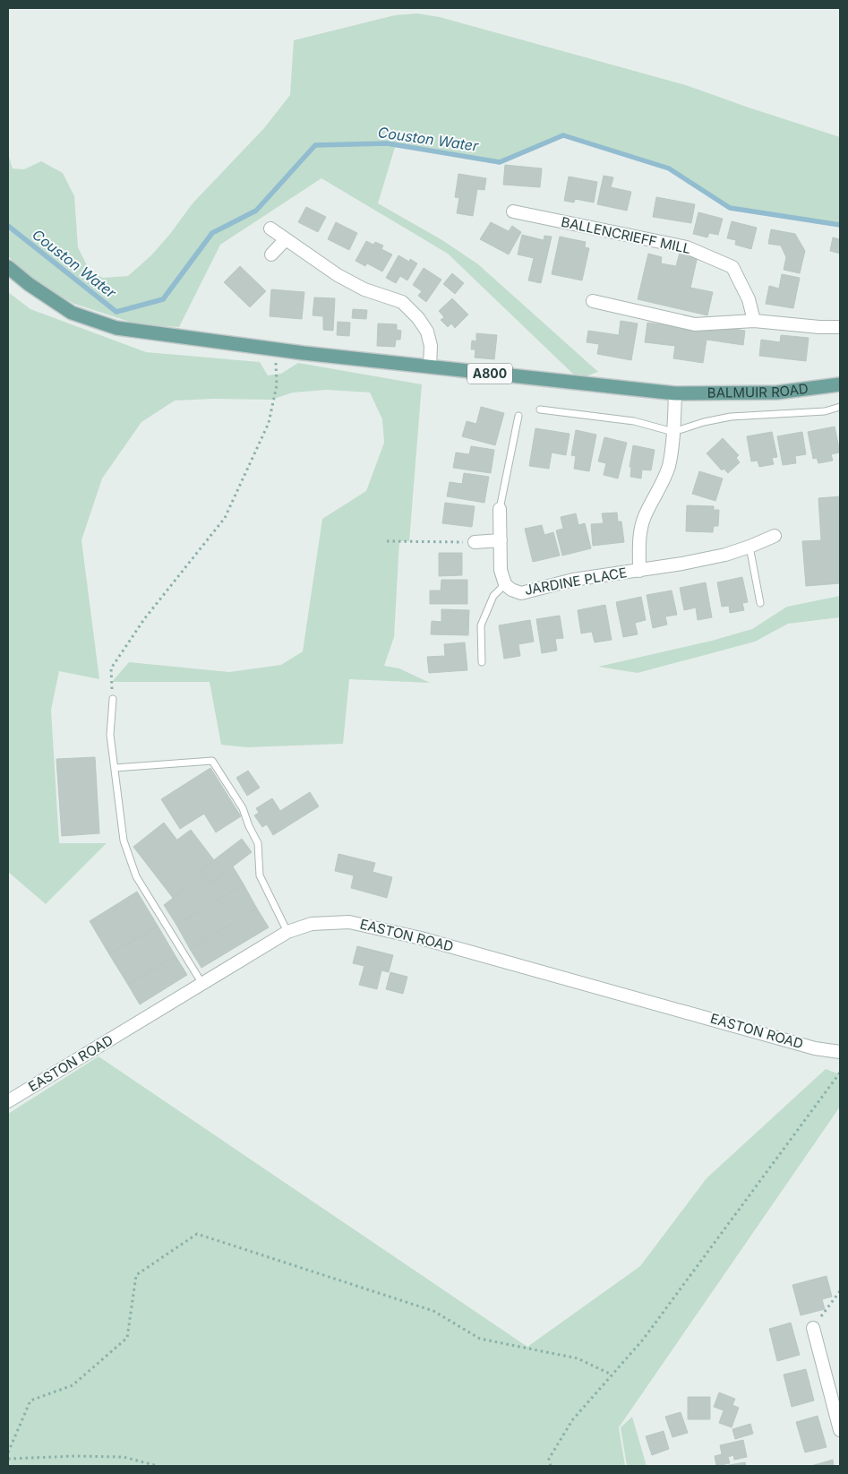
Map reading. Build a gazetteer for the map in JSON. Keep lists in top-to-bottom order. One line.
{"streets":{"main road":["A800","BALMUIR ROAD"],"street":["BALLENCRIEFF MILL","JARDINE PLACE","EASTON ROAD"]},"crossings":[["A800","BALMUIR ROAD"],["A800","JARDINE PLACE"],["BALMUIR ROAD","JARDINE PLACE"]],"water":["Couston Water"]}
